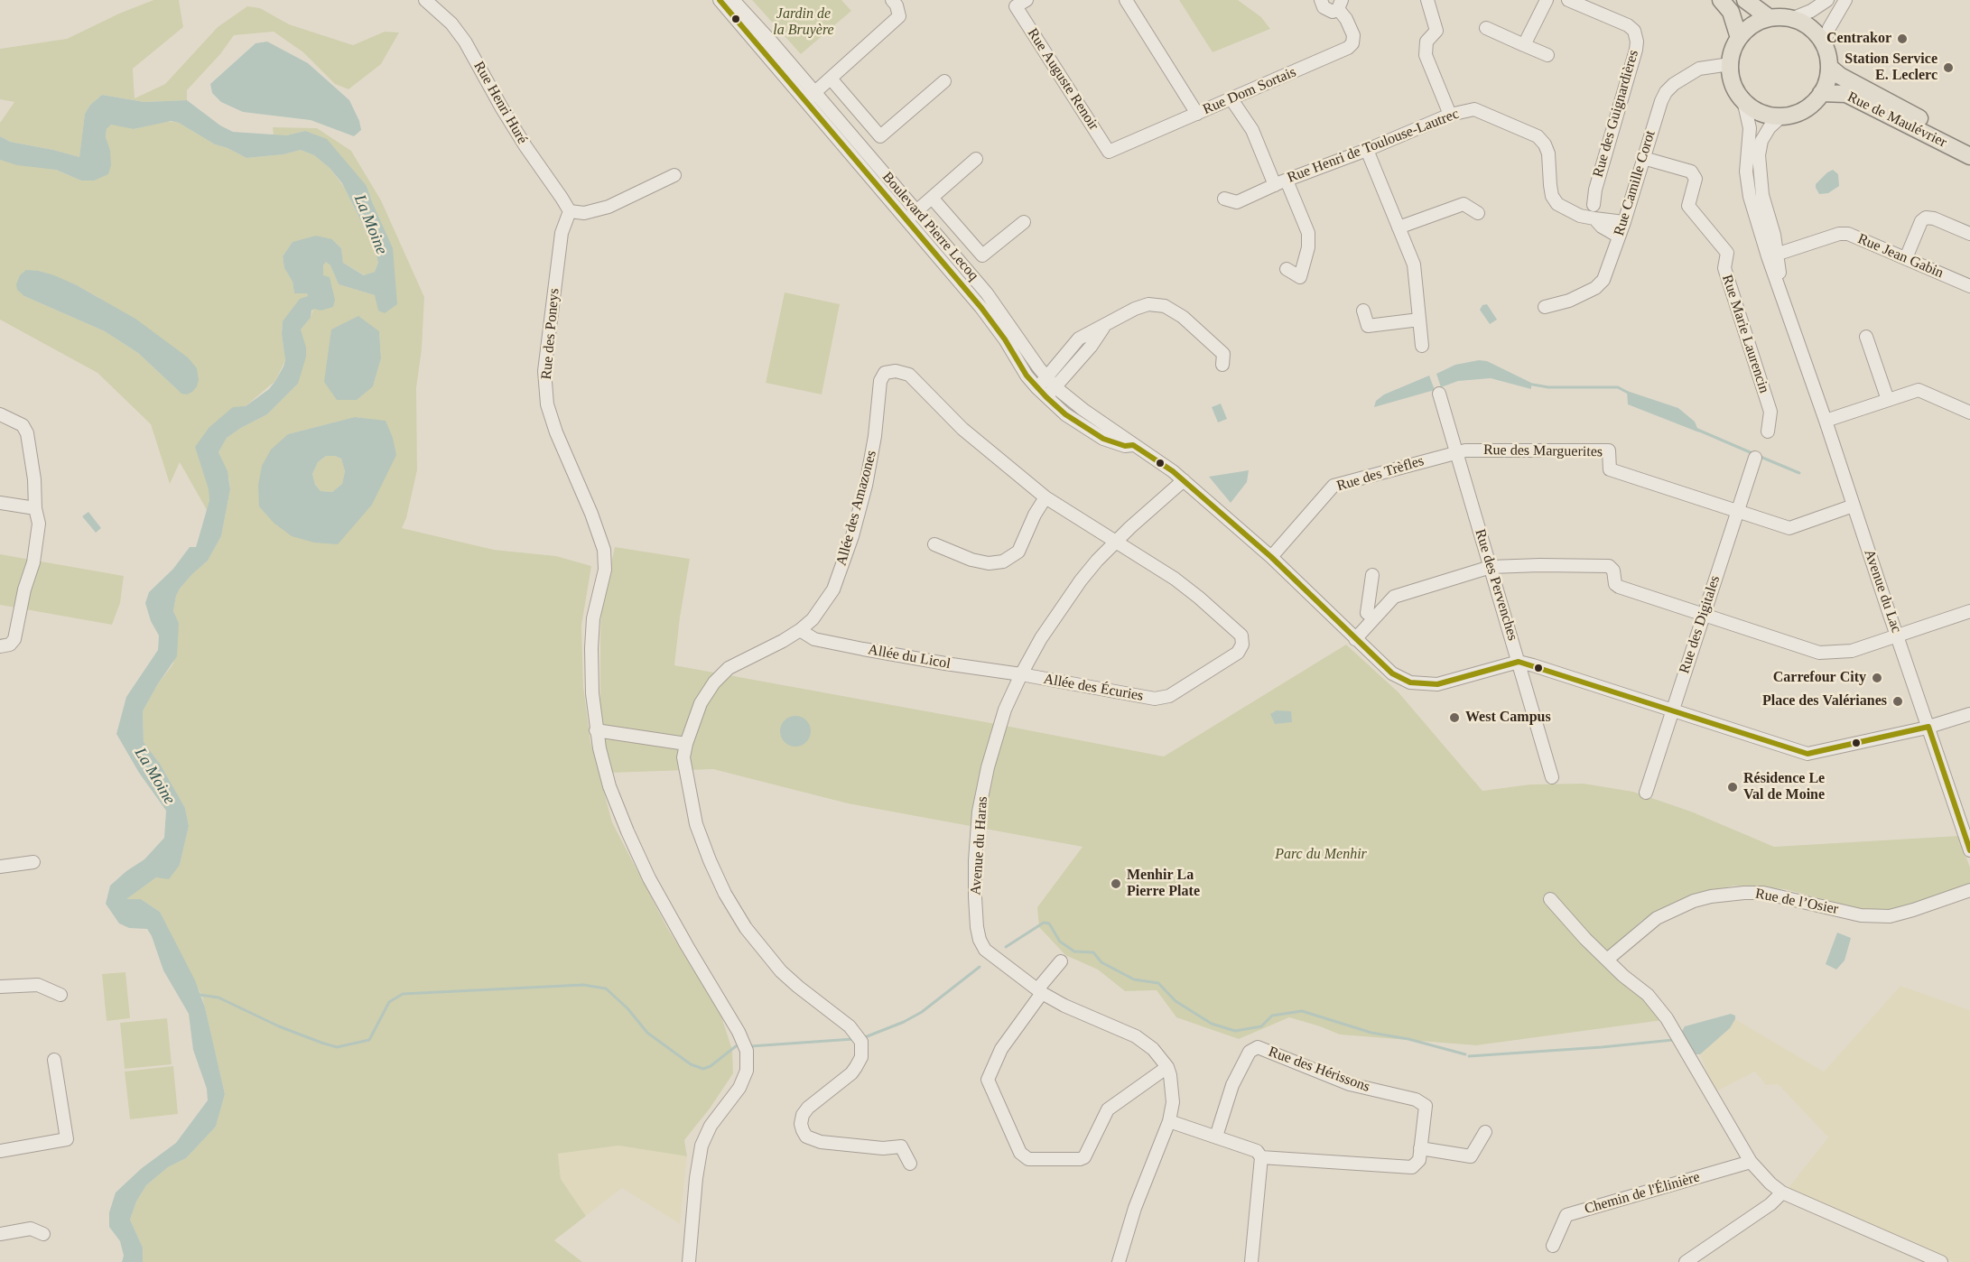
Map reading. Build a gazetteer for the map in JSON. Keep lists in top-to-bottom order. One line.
{"streets":{"main road":["Rue de Maulévrier"],"street":["Rue Auguste Renoir","Rue Dom Sortais","Rue Henri Huré","Rue des Guignardières","Rue Henri de Toulouse-Lautrec","Rue Camille Corot","Boulevard Pierre Lecoq","Rue Jean Gabin","Rue des Poneys","Rue Marie Laurencin","Rue des Marguerites","Rue des Trèfles","Allée des Amazones","Rue des Pervenches","Avenue du Lac","Rue des Digitales","Allée du Licol","Allée des Écuries","Avenue du Haras","Rue de l’Osier","Rue des Hérissons","Chemin de l'Élinière"]},"crossings":[["Rue Auguste Renoir","Rue Dom Sortais"],["Rue Henri Huré","Rue des Poneys"],["Rue de Maulévrier","Rue Camille Corot"],["Rue de Maulévrier","Avenue du Lac"],["Rue Henri de Toulouse-Lautrec","Rue Camille Corot"],["Rue Camille Corot","Rue Marie Laurencin"],["Rue Camille Corot","Avenue du Lac"],["Boulevard Pierre Lecoq","Rue des Trèfles"],["Boulevard Pierre Lecoq","Rue des Pervenches"],["Boulevard Pierre Lecoq","Avenue du Haras"],["Rue Jean Gabin","Avenue du Lac"],["Rue des Marguerites","Rue des Trèfles"],["Rue des Marguerites","Rue des Pervenches"],["Rue des Marguerites","Rue des Digitales"],["Rue des Trèfles","Rue des Pervenches"],["Allée des Amazones","Allée du Licol"],["Allée des Amazones","Allée des Écuries"],["Allée des Amazones","Avenue du Haras"],["Allée du Licol","Allée des Écuries"],["Allée du Licol","Avenue du Haras"],["Allée des Écuries","Avenue du Haras"]],"water":["La Moine"],"parks":["Jardin de la Bruyère","Parc du Menhir"],"places":["Centrakor","Station Service E. Leclerc","Carrefour City","Place des Valérianes","West Campus","Résidence Le Val de Moine","Menhir La Pierre Plate"]}
